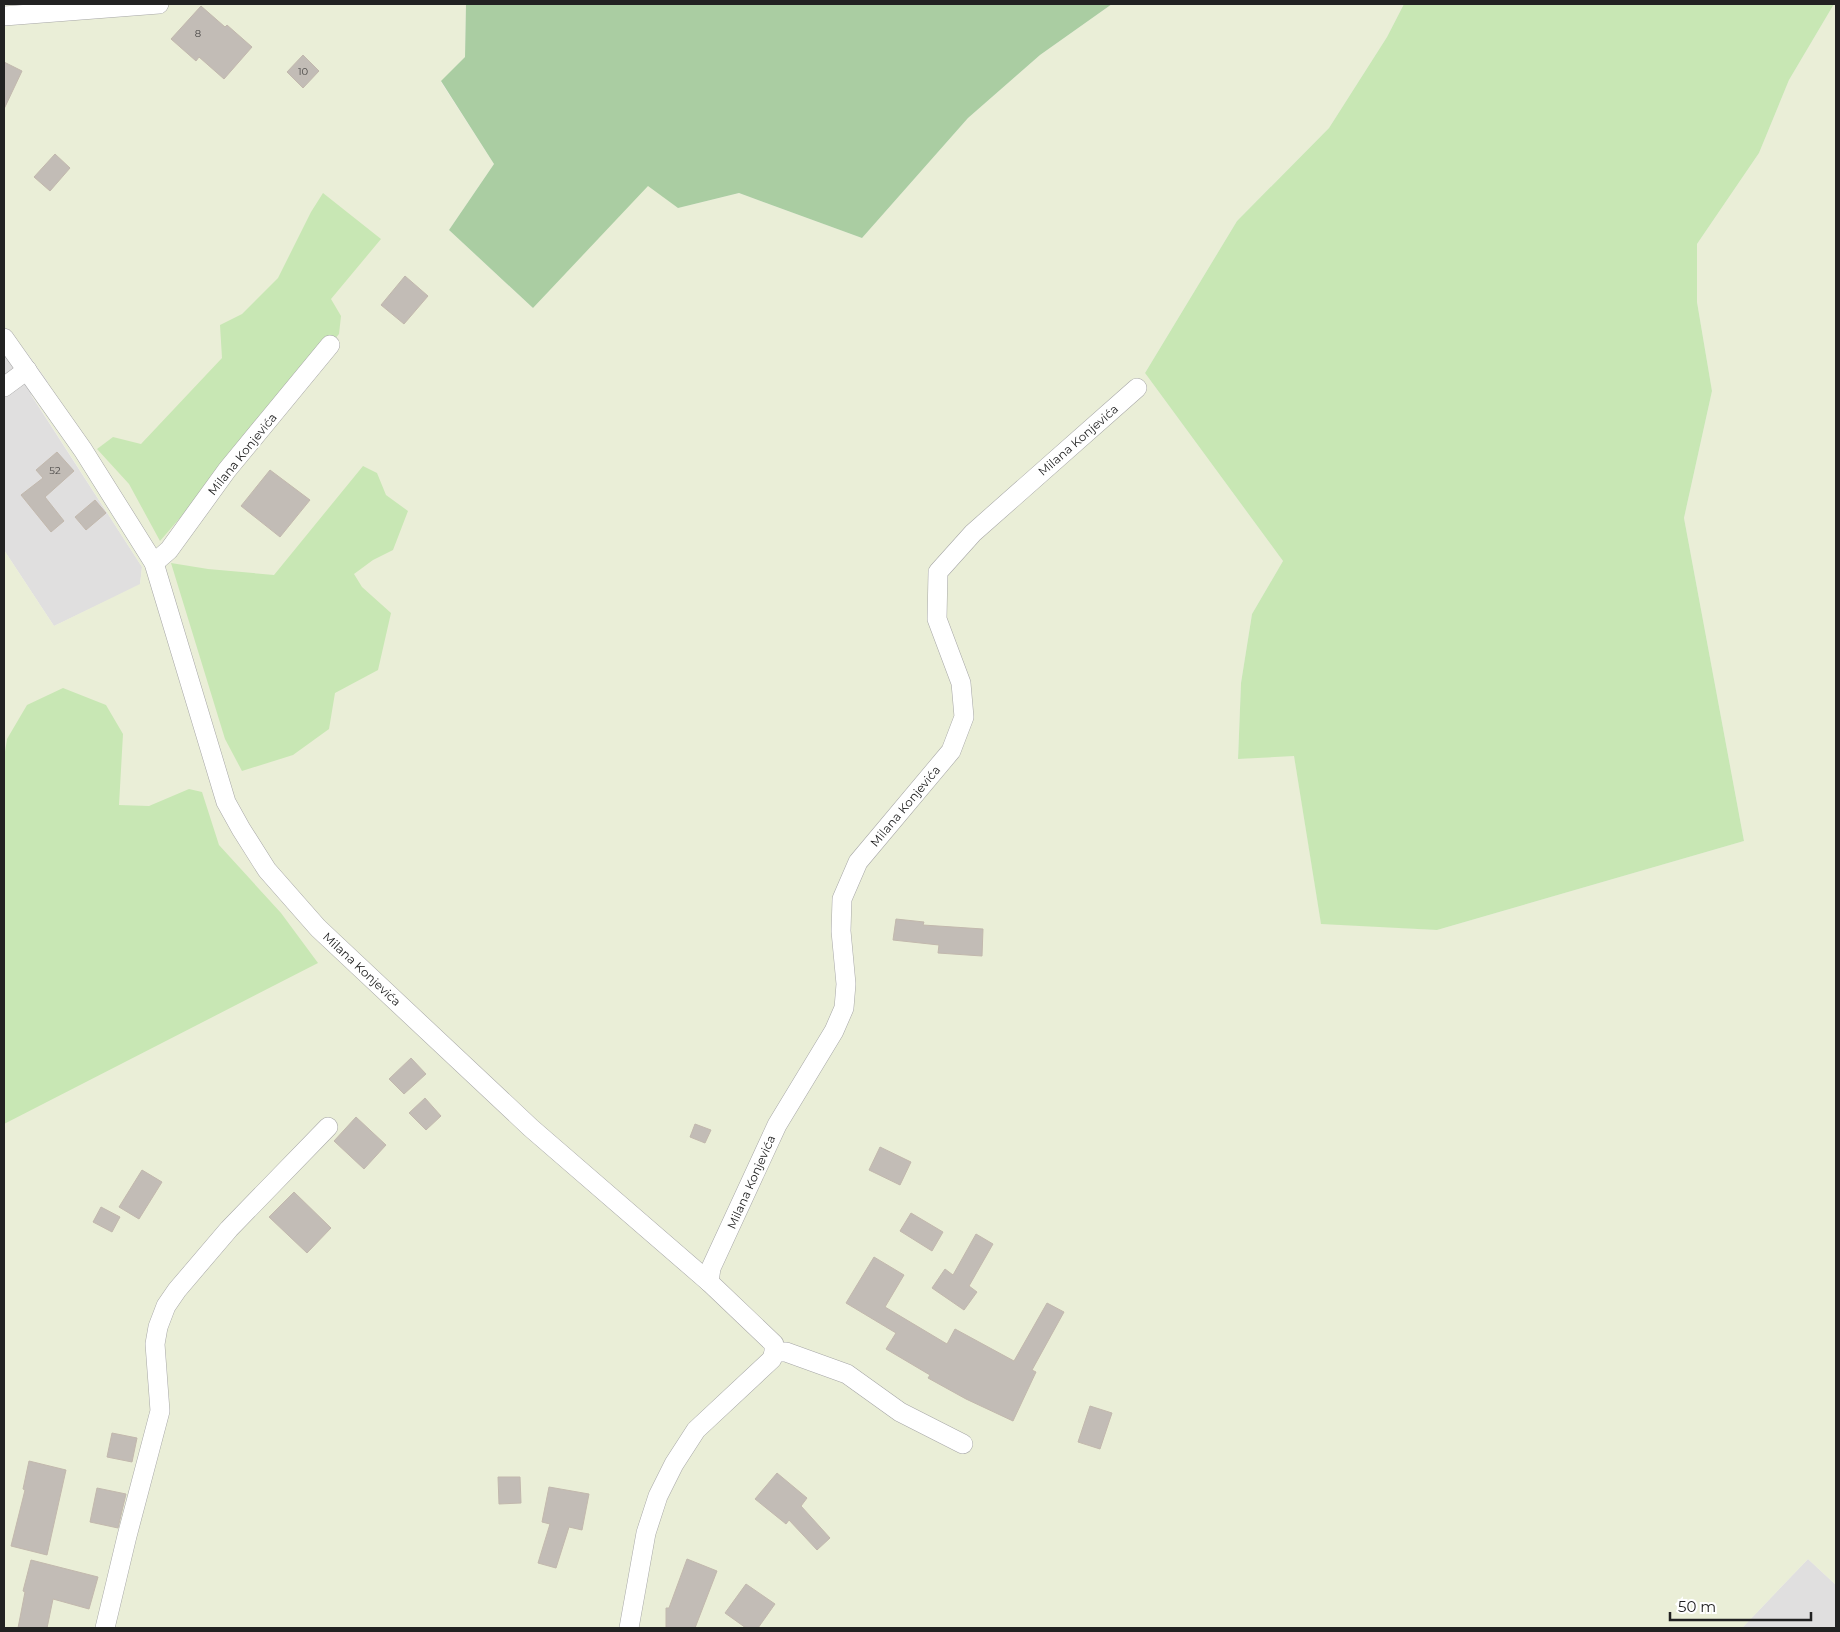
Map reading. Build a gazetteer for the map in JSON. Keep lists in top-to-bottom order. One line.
{"streets":{"street":["Milana Konjevića"]},"house_numbers":["8","10","52"],"scale_bar":"50 m"}
